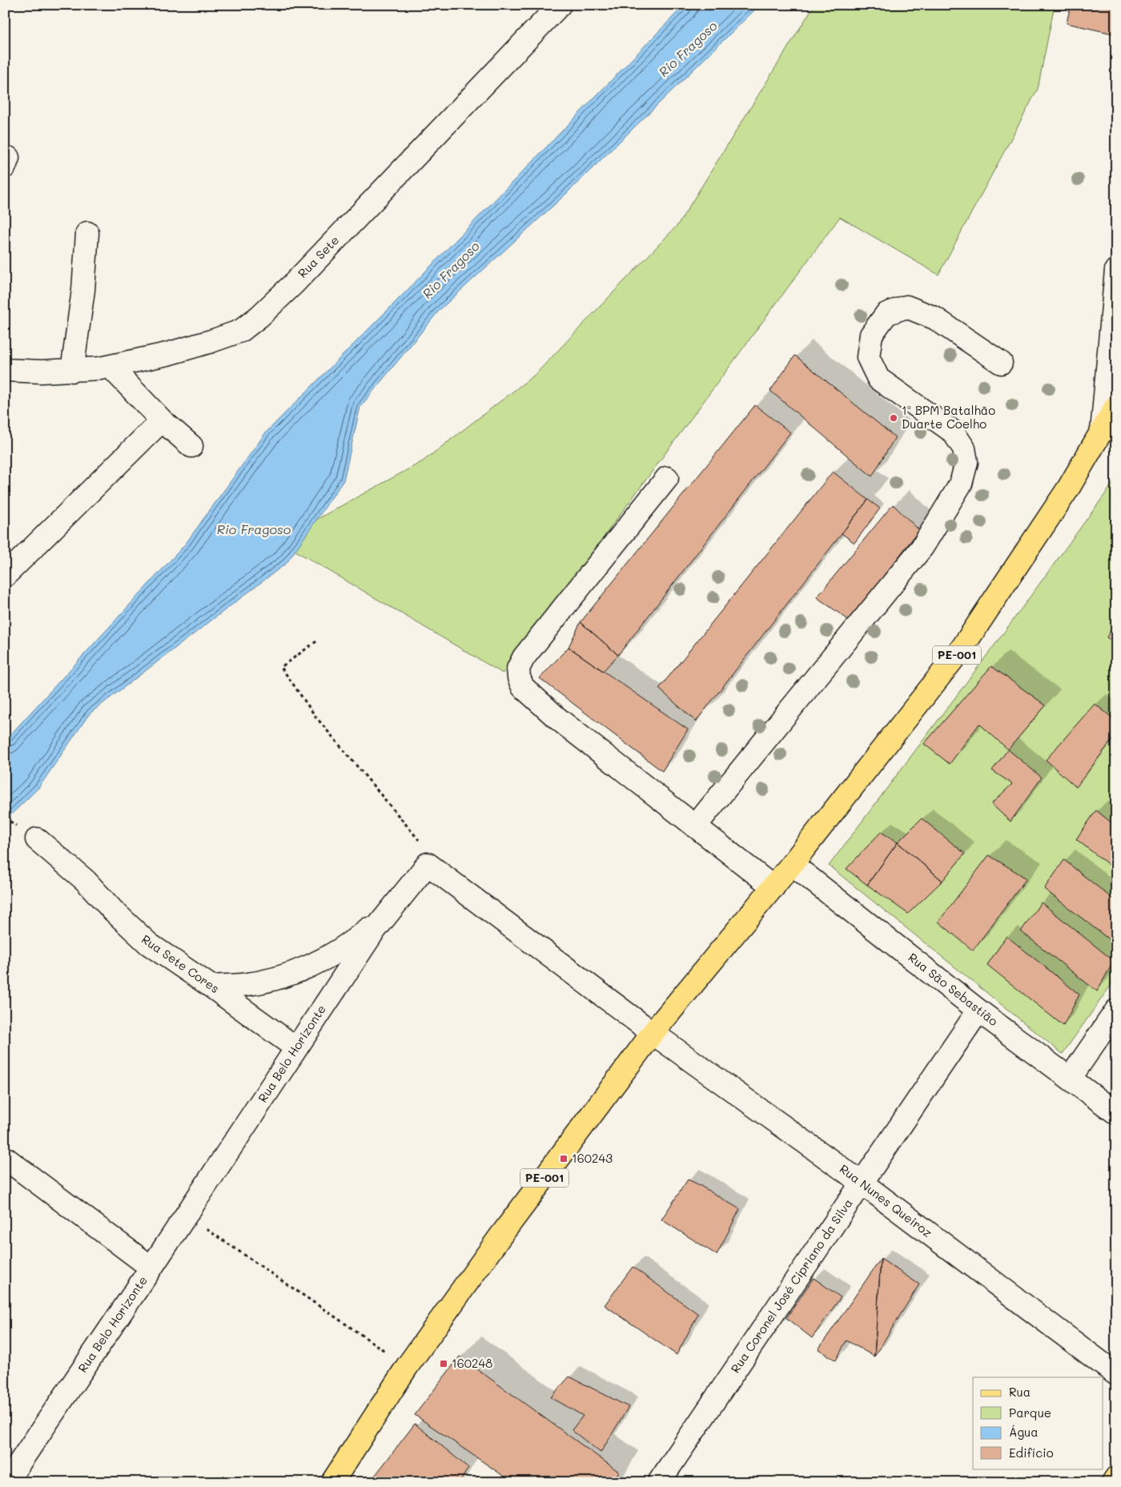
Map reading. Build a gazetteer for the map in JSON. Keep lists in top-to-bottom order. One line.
{"streets":{"main road":["PE-001"],"street":["Rua Sete","Rua Sete Cores","Rua São Sebastião","Rua Belo Horizonte","Rua Nunes Queiroz","Rua Coronel José Cipriano da Silva"]},"crossings":[["PE-001","Rua São Sebastião"],["PE-001","Rua Nunes Queiroz"],["Rua Sete Cores","Rua Belo Horizonte"],["Rua São Sebastião","Rua Coronel José Cipriano da Silva"],["Rua Nunes Queiroz","Rua Coronel José Cipriano da Silva"]],"water":["Rio Fragoso"],"places":{"other":["1º BPM Batalhão Duarte Coelho"],"transit":["160243","160248"]},"legend":["Rua","Parque","Água","Edifício"]}
